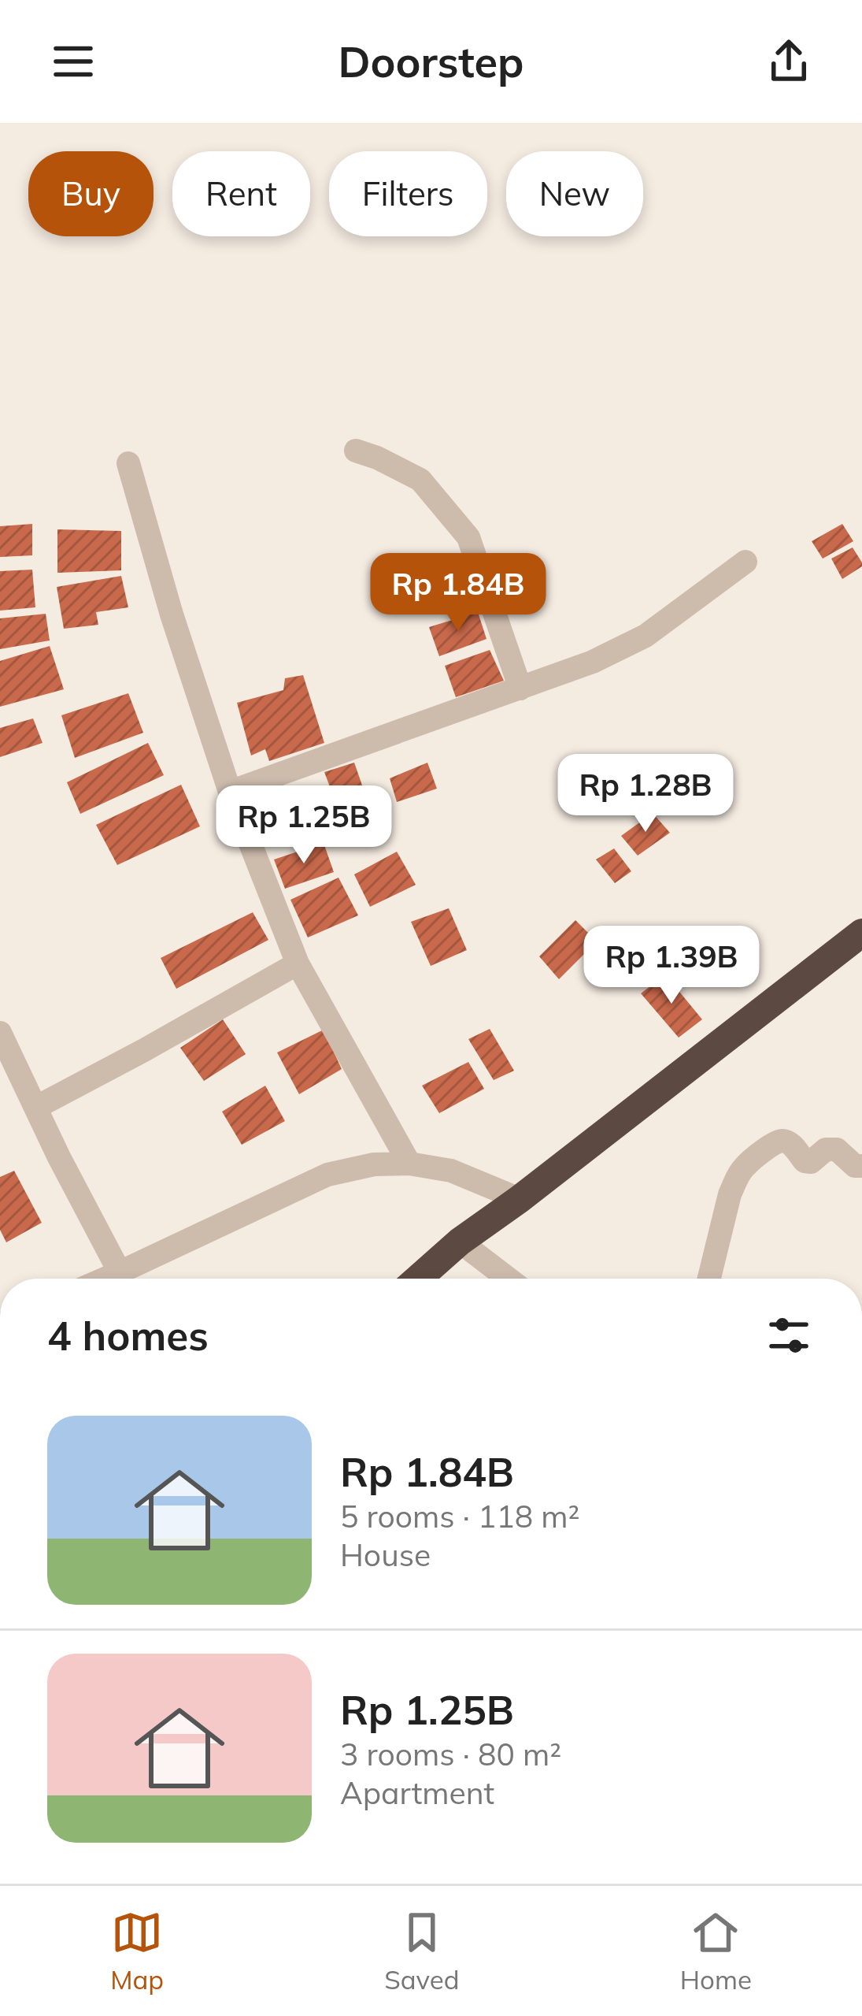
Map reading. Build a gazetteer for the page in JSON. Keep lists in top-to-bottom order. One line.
{"page":{"header":"Doorstep","chip":["Buy","Rent","Filters","New"],"price":["Rp 1.84B","Rp 1.28B","Rp 1.25B","Rp 1.39B"],"heading":"4 homes","list":[{"name":"Rp 1.84B","note":"5 rooms · 118 m² · House"},{"name":"Rp 1.25B","note":"3 rooms · 80 m² · Apartment"}],"tabs":["Map","Saved","Home"]}}
